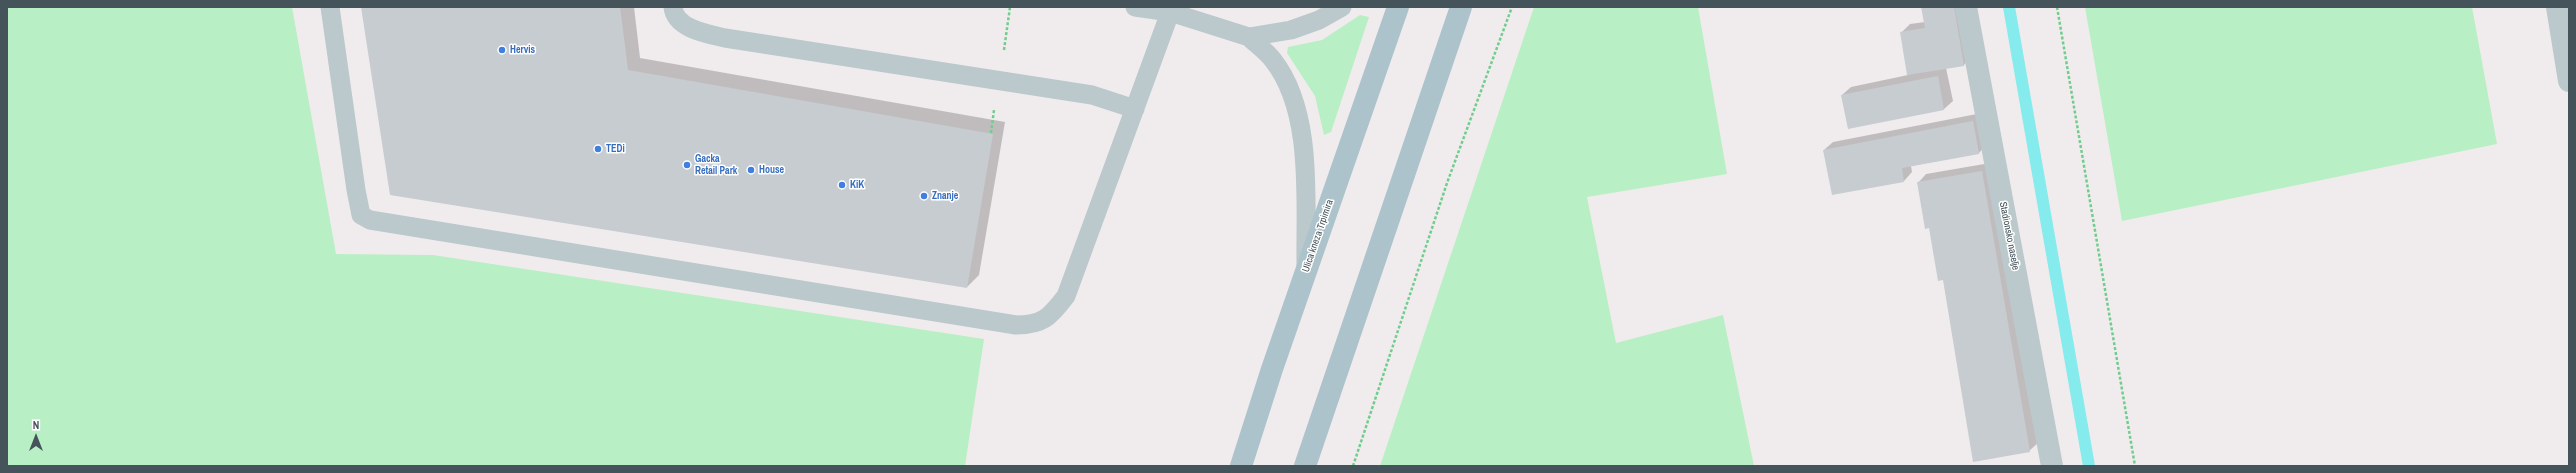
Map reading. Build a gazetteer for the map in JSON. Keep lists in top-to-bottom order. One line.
{"streets":{"main road":["Ulica kneza Trpimira"],"street":["Stadionsko naselje"]},"places":["Hervis","TEDi","Gacka Retail Park","House","KiK","Znanje"],"north":"top"}
